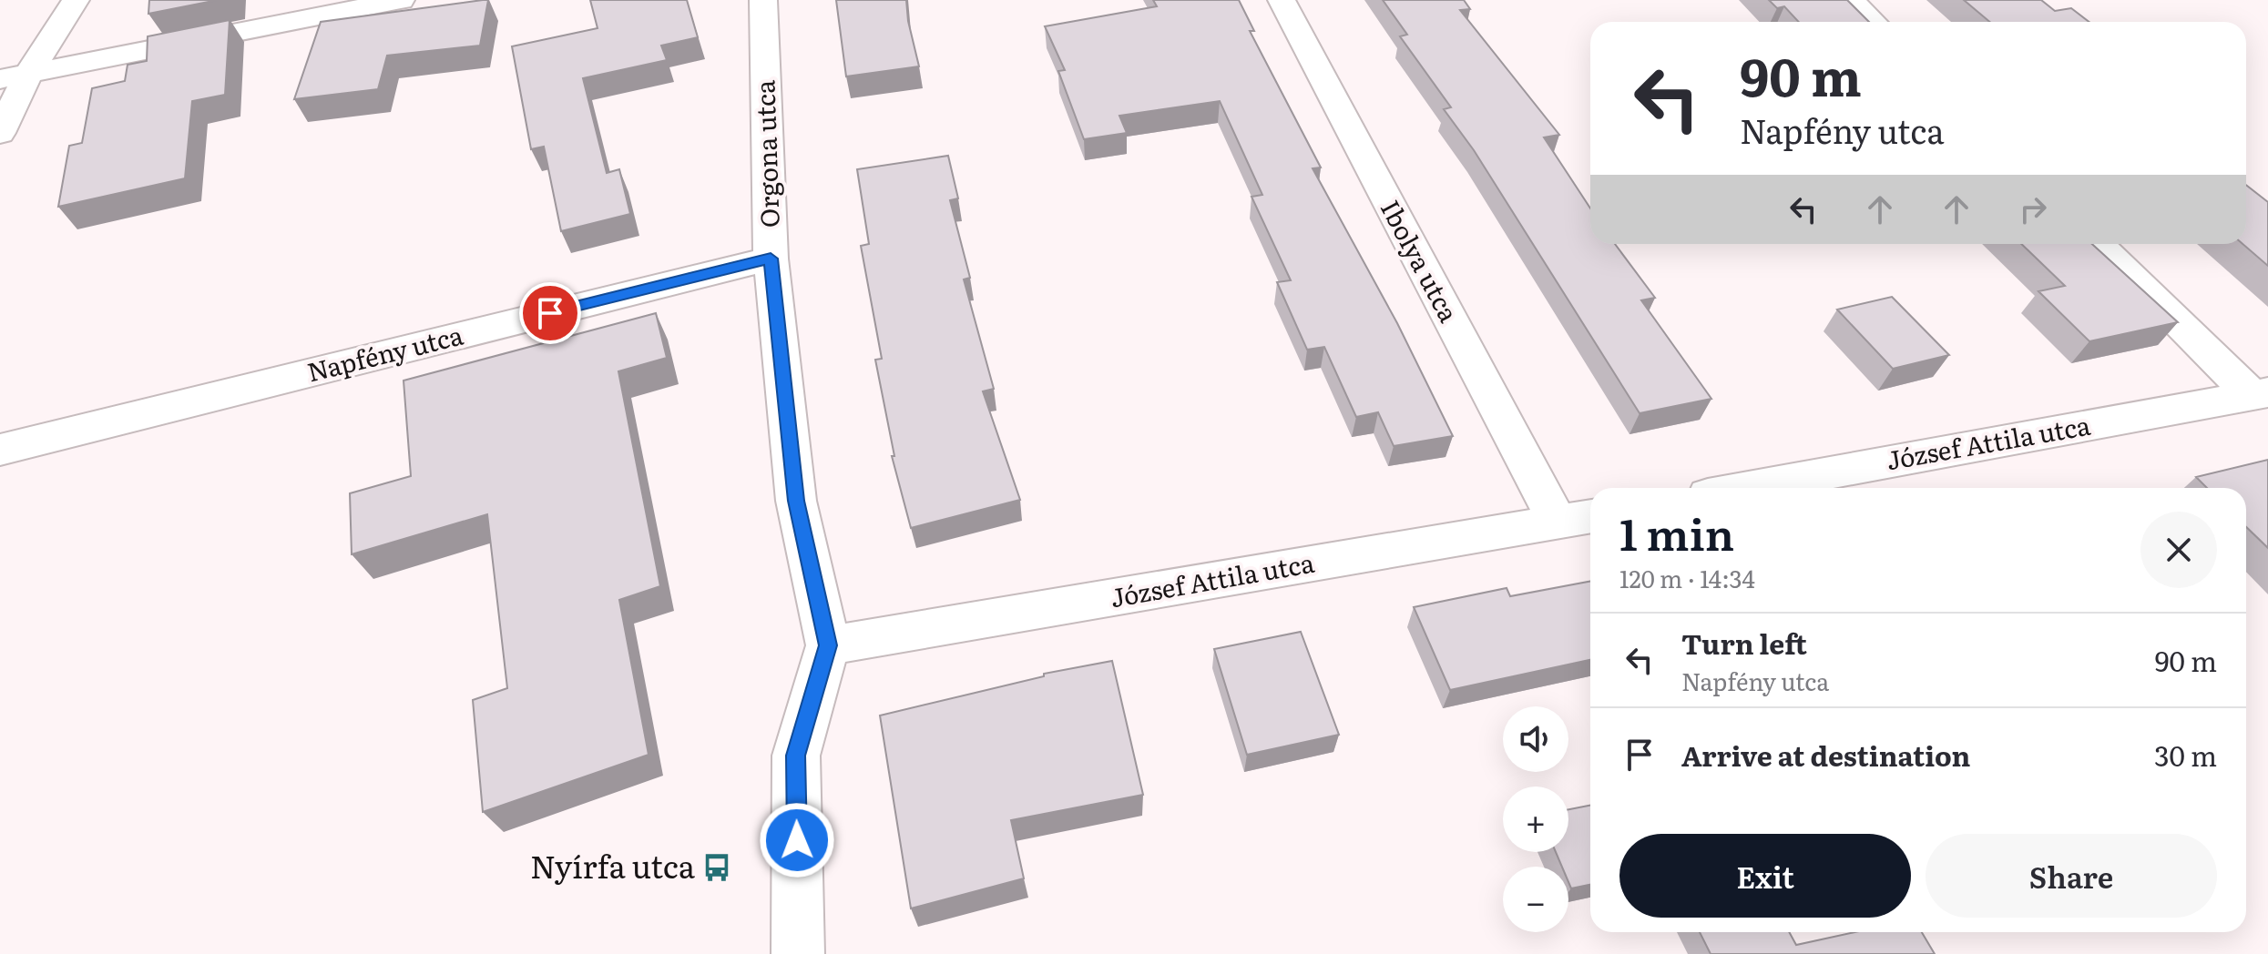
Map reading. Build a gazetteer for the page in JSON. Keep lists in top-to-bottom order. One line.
{"streets":{"street":["Orgona utca","Ibolya utca","Napfény utca","József Attila utca"]},"crossings":[["Orgona utca","Napfény utca"],["Orgona utca","József Attila utca"],["Ibolya utca","József Attila utca"]],"places":{"bus stop":["Nyírfa utca"]},"page":{"turn":["90 m","Napfény utca"],"heading":["1 min","120 m · 14:34"],"list":[{"name":"Turn left","note":"Napfény utca","value":"90 m"},{"name":"Arrive at destination","value":"30 m"}],"map_buttons":["+","−"],"buttons":["Exit","Share"]}}
